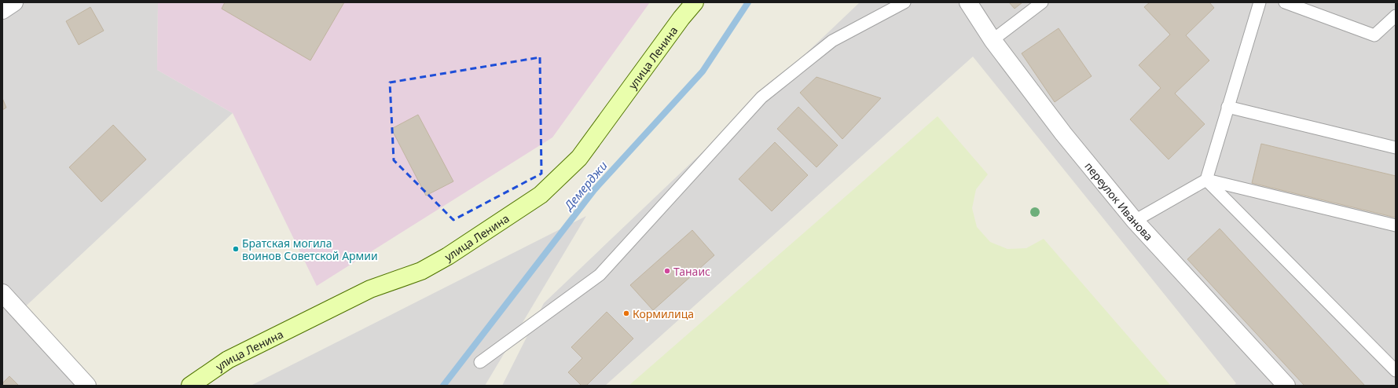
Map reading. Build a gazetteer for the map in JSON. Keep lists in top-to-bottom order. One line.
{"streets":{"main road":["улица Ленина"],"street":["переулок Иванова"]},"water":["Демерджи"],"places":["Братская могила воинов Советской Армии","Танаис","Кормилица"]}
